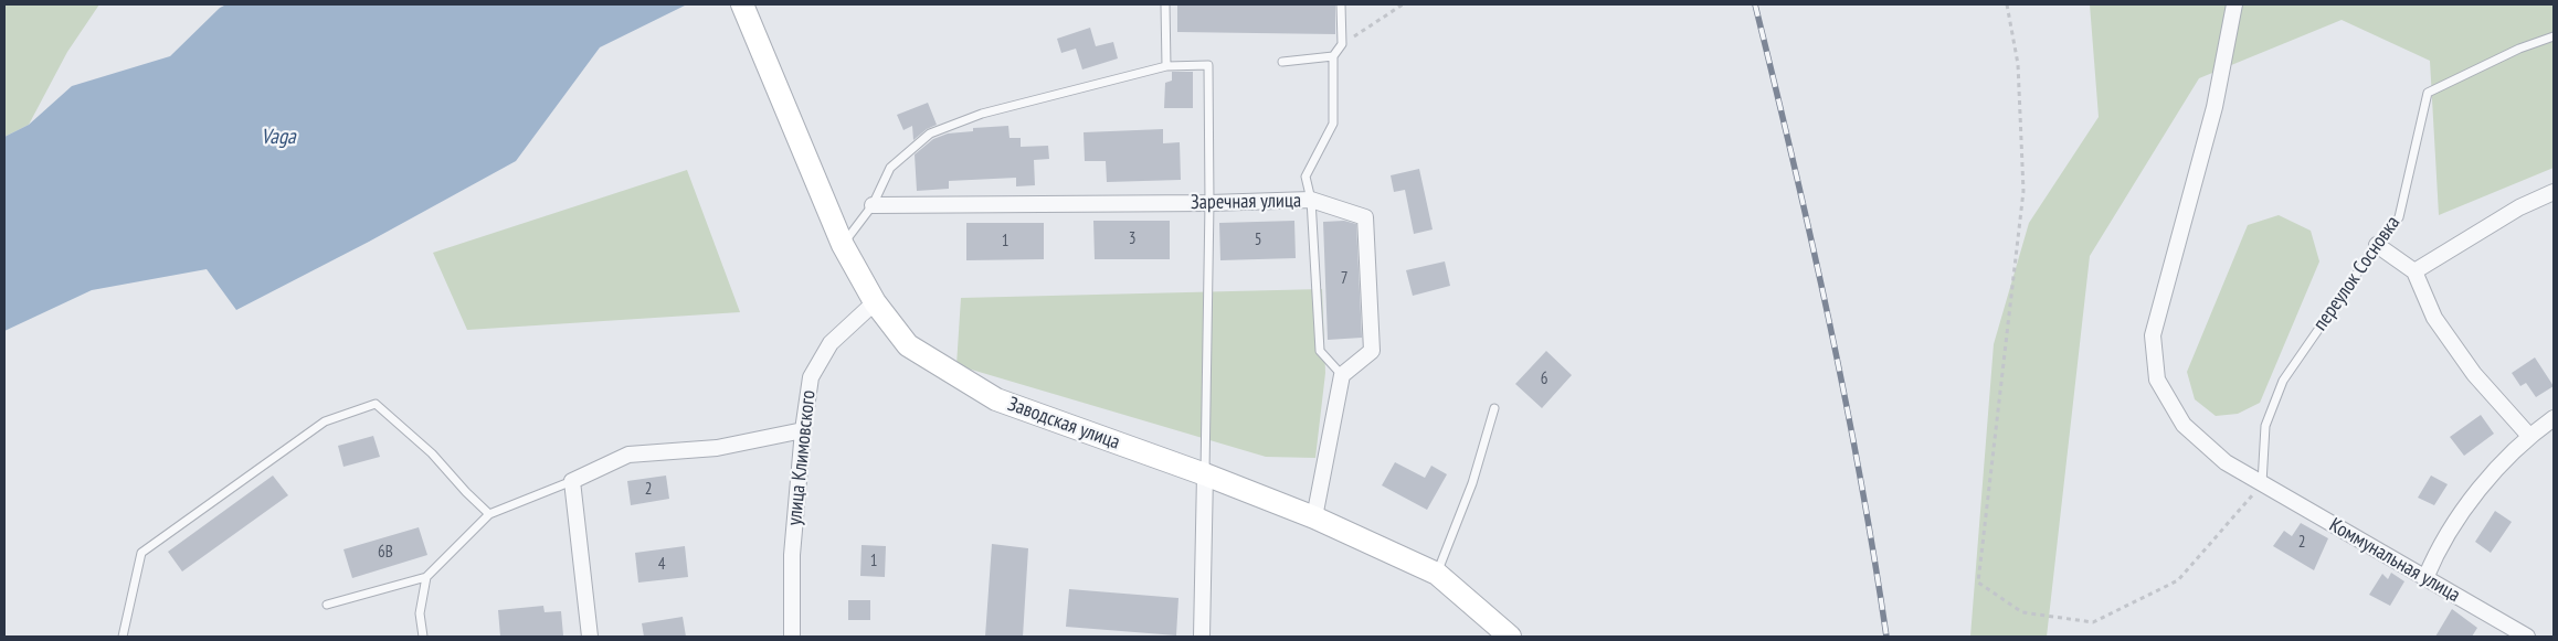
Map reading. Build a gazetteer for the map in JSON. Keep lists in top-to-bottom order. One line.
{"streets":{"main road":["Заводская улица"],"street":["Заречная улица","улица Климовского","Коммунальная улица"],"lane":["переулок Сосновка"]},"crossings":[["переулок Сосновка","Коммунальная улица"],["Заводская улица","улица Климовского"]],"water":["Vaga"],"house_numbers":["3","5","1","7","6","2","2","6В","1","4"]}
